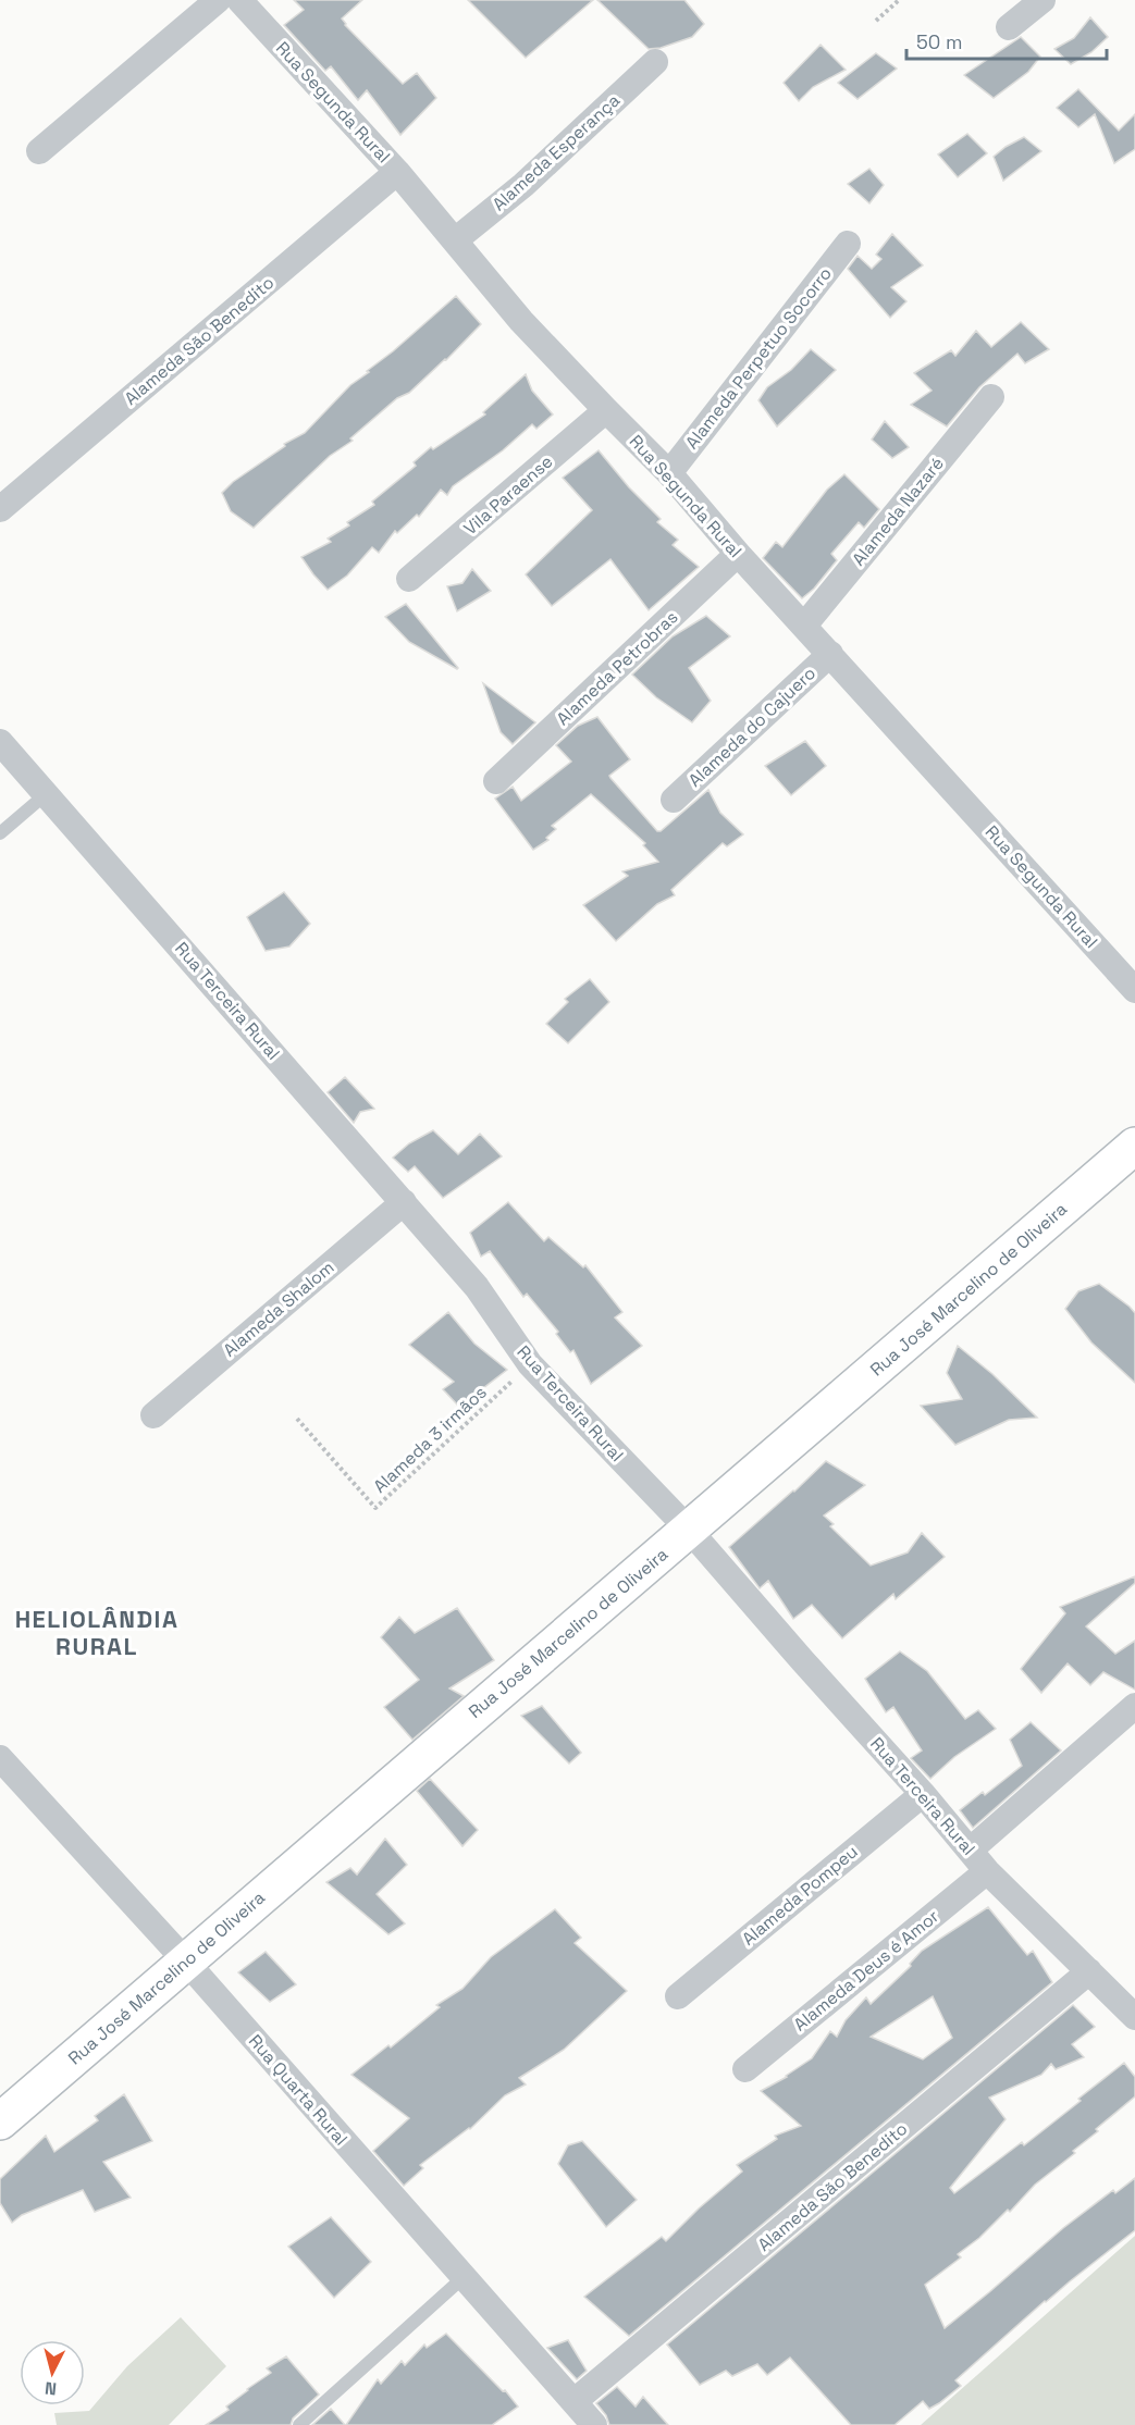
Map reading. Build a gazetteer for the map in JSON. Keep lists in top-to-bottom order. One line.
{"streets":{"street":["Rua Segunda Rural","Alameda Esperança","Alameda São Benedito","Alameda Perpetuo Socorro","Vila Paraense","Alameda Nazaré","Alameda Petrobras","Alameda do Cajuero","Rua Terceira Rural","Rua José Marcelino de Oliveira","Alameda Shalom","Alameda Pompeu","Alameda Deus é Amor","Rua Quarta Rural"],"path":["Alameda 3 irmãos"]},"crossings":[["Rua Segunda Rural","Alameda Esperança"],["Rua Segunda Rural","Alameda São Benedito"],["Rua Segunda Rural","Alameda Perpetuo Socorro"],["Rua Segunda Rural","Vila Paraense"],["Rua Segunda Rural","Alameda Nazaré"],["Rua Segunda Rural","Alameda Petrobras"],["Rua Segunda Rural","Alameda do Cajuero"],["Alameda São Benedito","Rua Terceira Rural"],["Alameda São Benedito","Rua Quarta Rural"],["Rua Terceira Rural","Rua José Marcelino de Oliveira"],["Rua Terceira Rural","Alameda Shalom"],["Rua Terceira Rural","Alameda 3 irmãos"],["Rua Terceira Rural","Alameda Pompeu"],["Rua Terceira Rural","Alameda Deus é Amor"],["Rua José Marcelino de Oliveira","Rua Quarta Rural"]],"districts":["HELIOLÂNDIA RURAL"],"scale_bar":"50 m","north":"bottom"}
